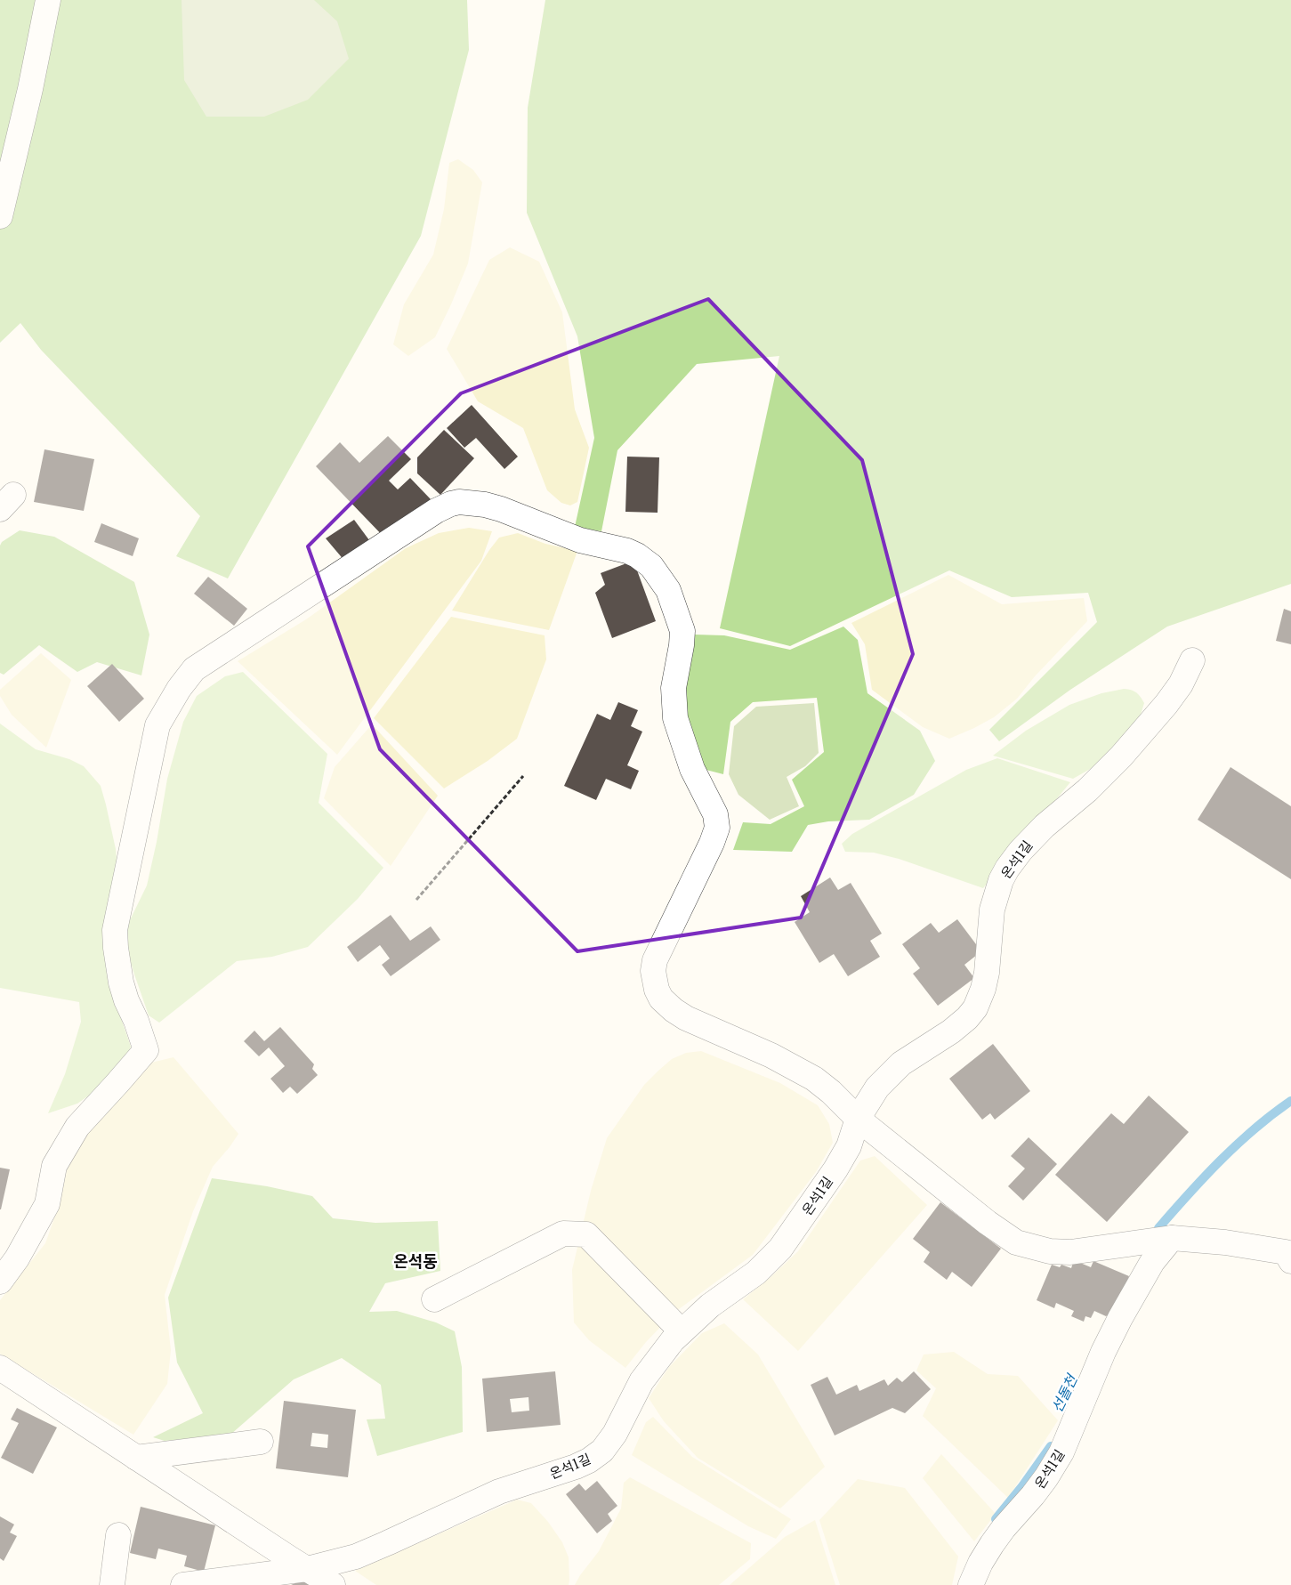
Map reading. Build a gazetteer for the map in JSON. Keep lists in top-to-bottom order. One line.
{"streets":{"street":["온석1길"]},"districts":["온석동"],"water":["선돌천"]}
